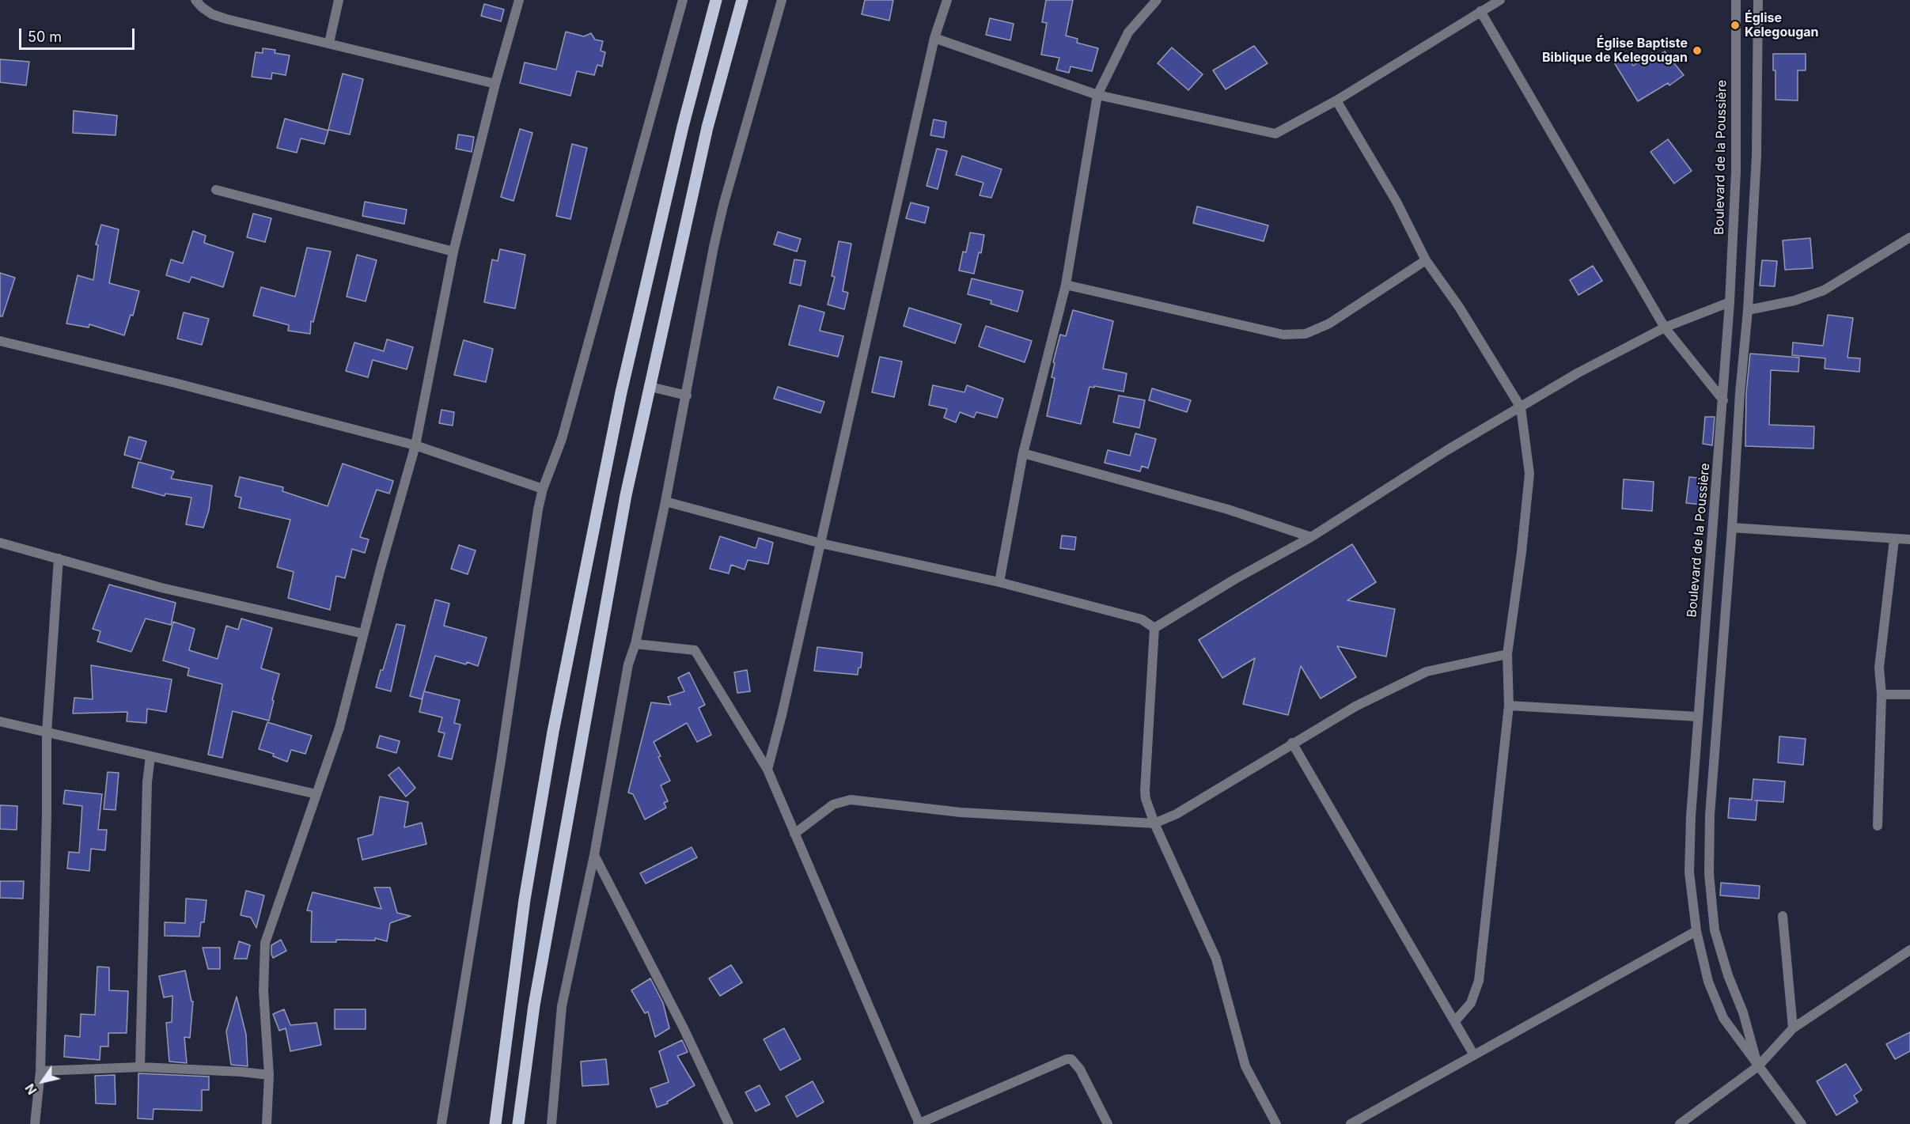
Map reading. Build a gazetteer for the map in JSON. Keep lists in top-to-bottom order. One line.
{"streets":{"street":["Boulevard de la Poussière"]},"places":["Église Kelegougan","Église Baptiste Biblique de Kelegougan"],"scale_bar":"50 m","north":"bottom left"}
